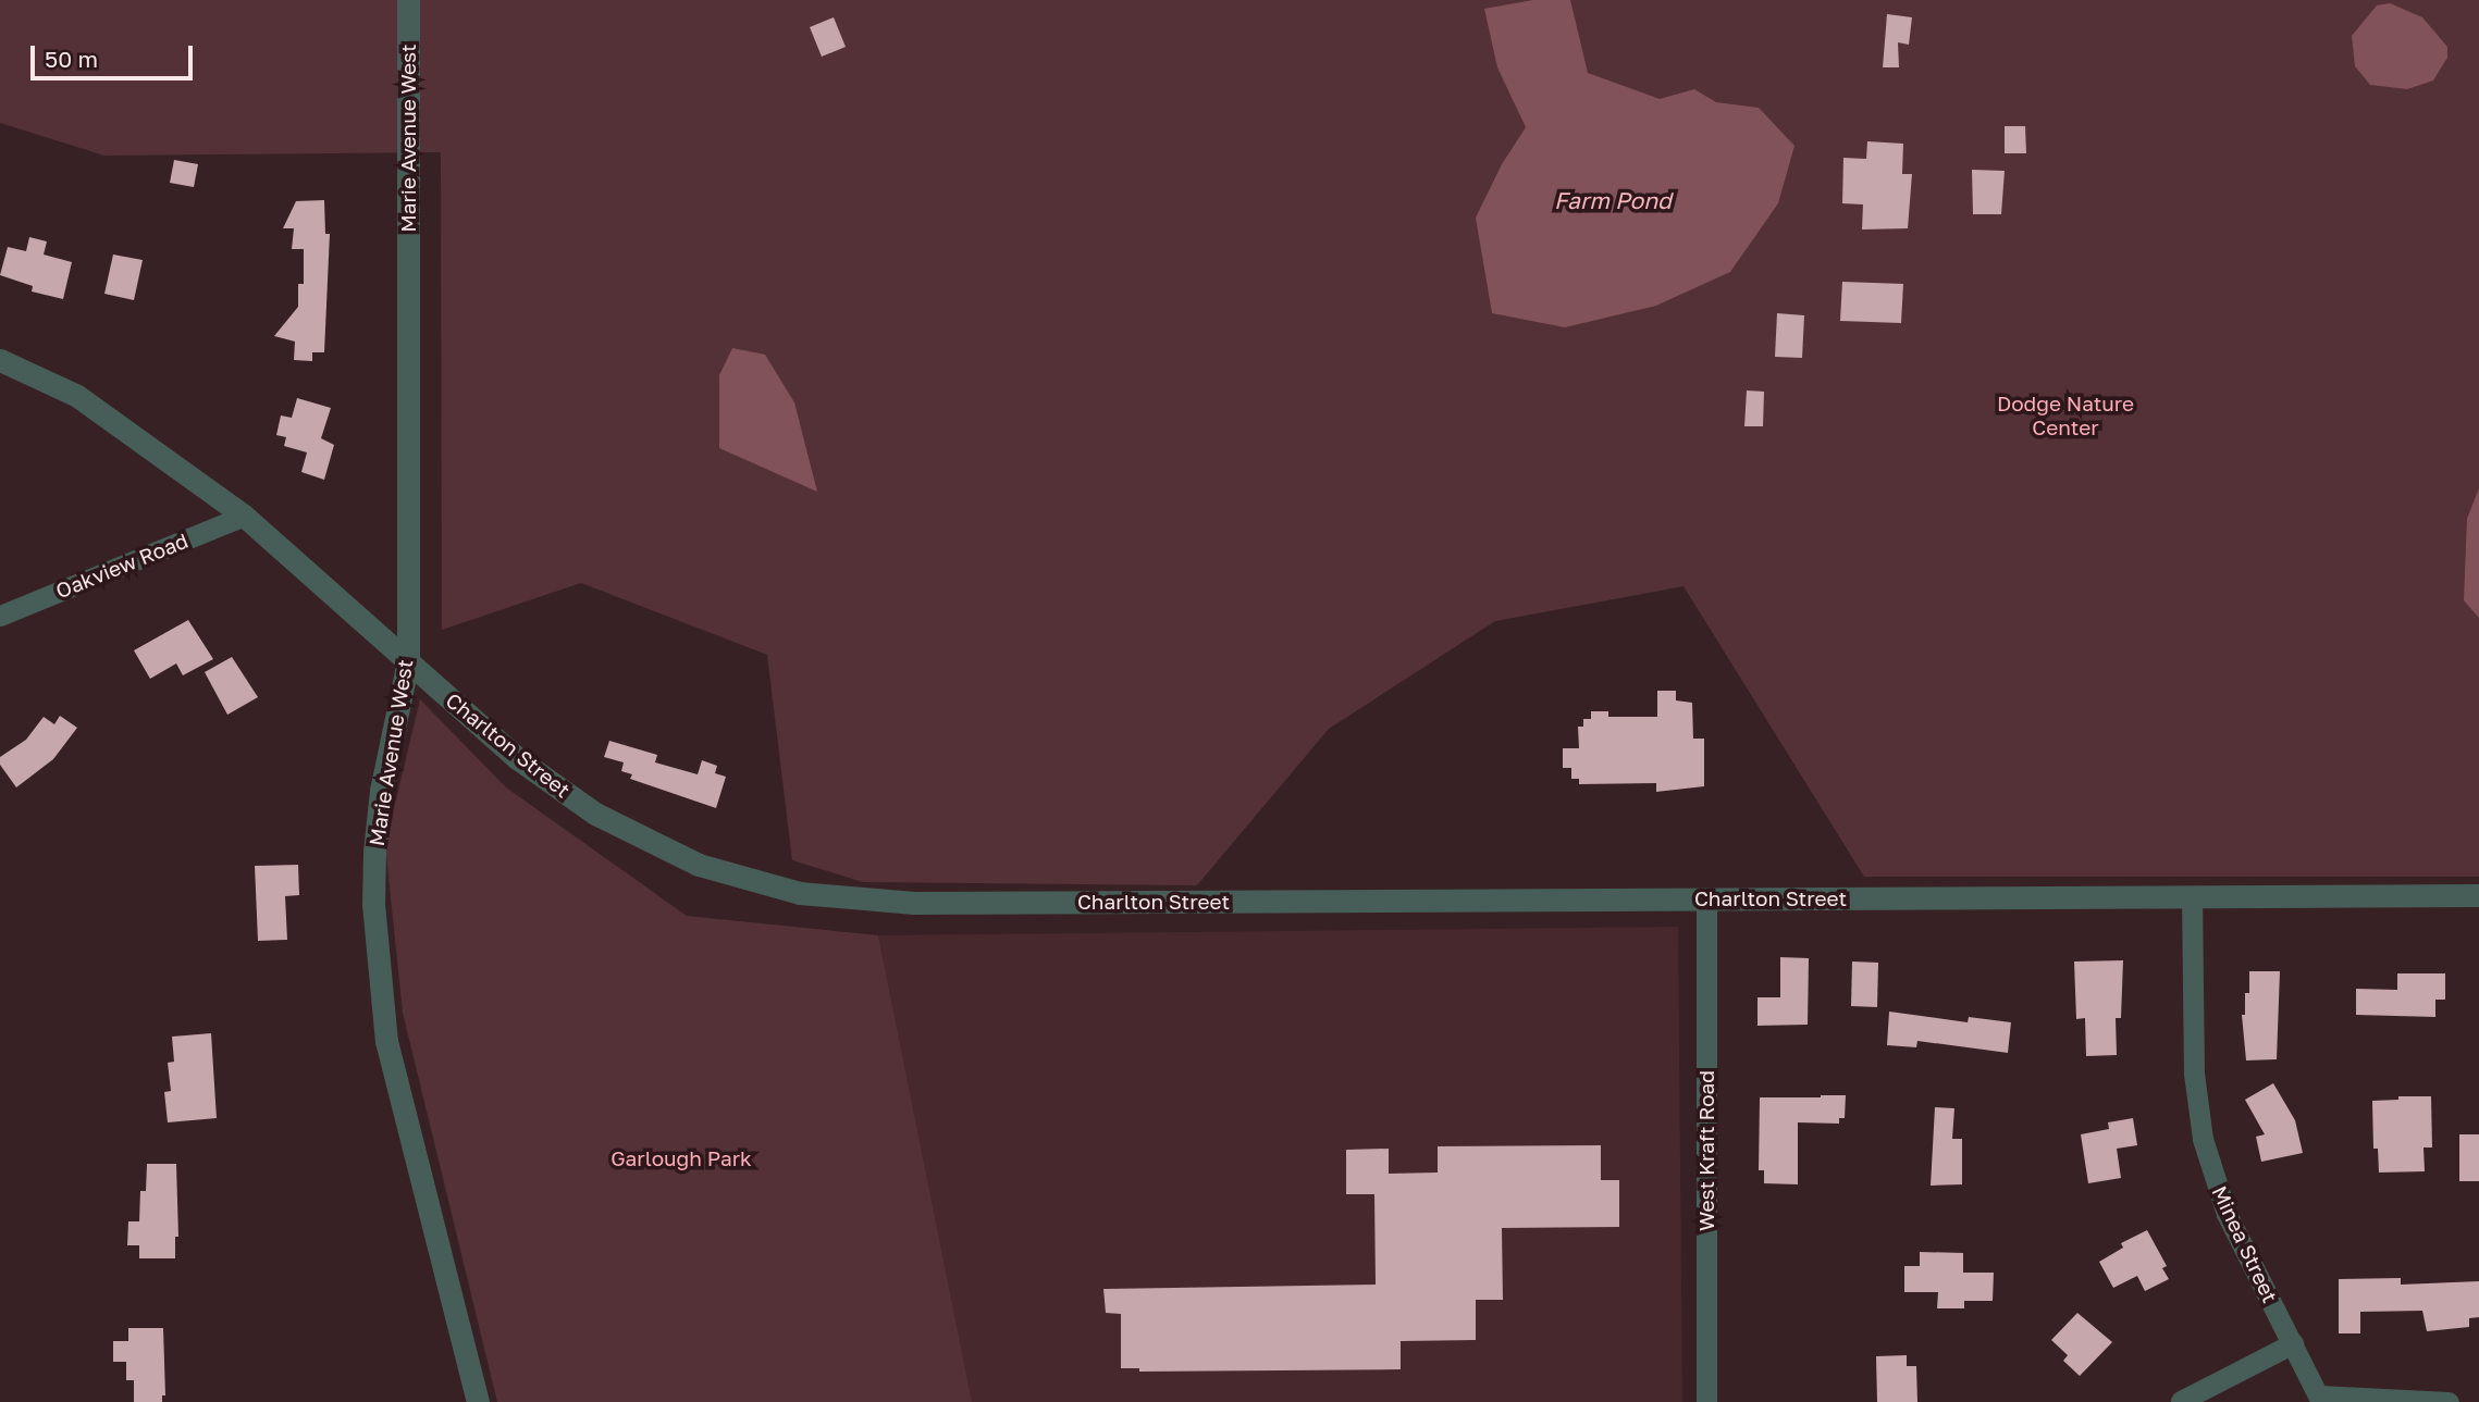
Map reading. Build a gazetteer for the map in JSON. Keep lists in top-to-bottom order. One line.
{"streets":{"street":["Marie Avenue West","Oakview Road","Charlton Street","West Kraft Road","Minea Street"]},"crossings":[["Marie Avenue West","Charlton Street"],["Oakview Road","Charlton Street"],["Charlton Street","West Kraft Road"],["Charlton Street","Minea Street"]],"water":["Farm Pond"],"parks":["Dodge Nature Center","Garlough Park"],"scale_bar":"50 m"}
